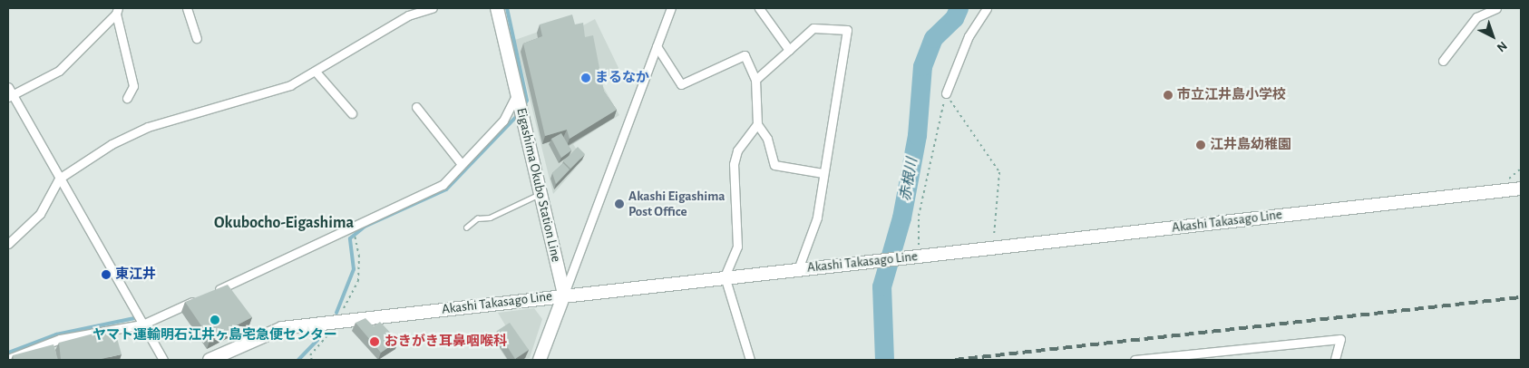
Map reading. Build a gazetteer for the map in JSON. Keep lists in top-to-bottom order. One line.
{"streets":{"main road":["Eigashima Okubo Station Line","Akashi Takasago Line"]},"crossings":[["Eigashima Okubo Station Line","Akashi Takasago Line"]],"districts":["Okubocho-Eigashima"],"water":["赤根川"],"places":["まるなか","市立江井島小学校","江井島幼稚園","Akashi Eigashima Post Office","東江井","ヤマト運輸明石江井ヶ島宅急便センター","おきがき耳鼻咽喉科"],"north":"bottom right"}
